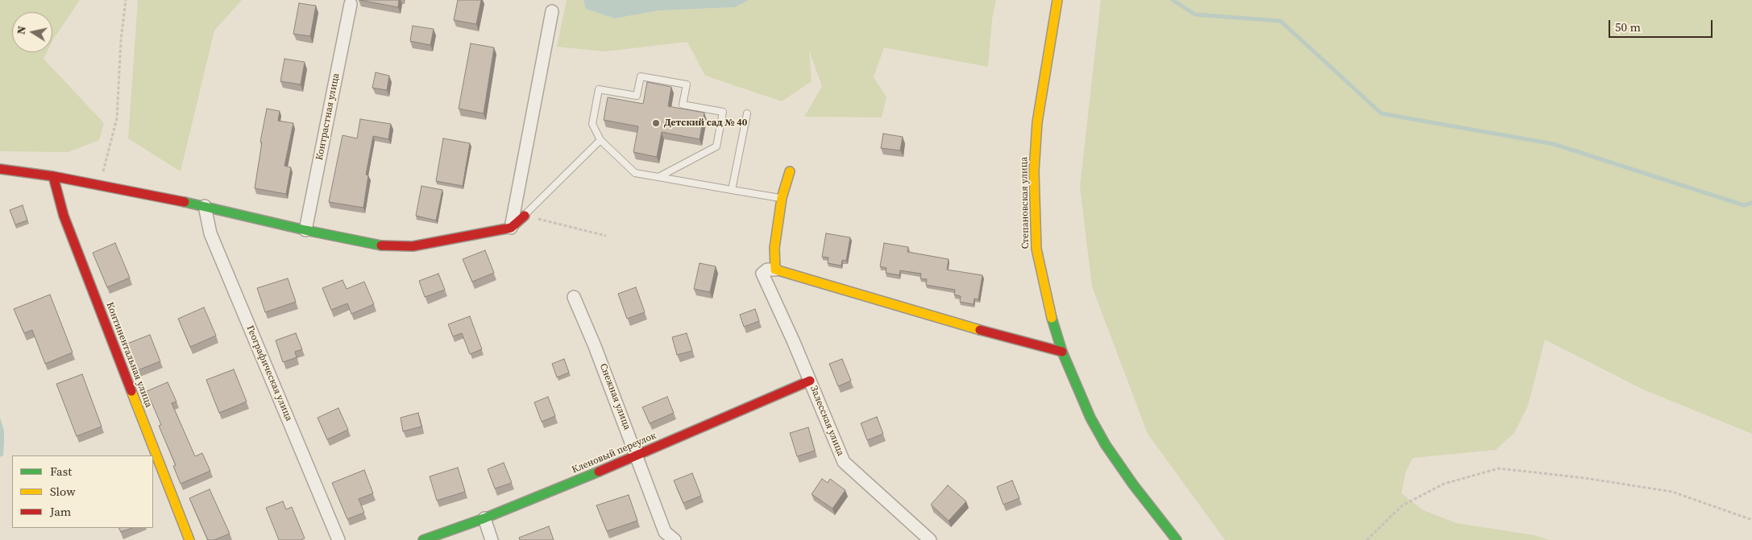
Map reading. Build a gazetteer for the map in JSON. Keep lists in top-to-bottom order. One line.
{"streets":{"street":["Контрастная улица","Степановская улица","Континентальная улица","Географическая улица","Снежная улица","Залесская улица","Кленовый переулок"]},"crossings":[["Снежная улица","Кленовый переулок"],["Залесская улица","Кленовый переулок"]],"places":["Детский сад № 40"],"legend":["Fast","Slow","Jam"],"scale_bar":"50 m","north":"left"}
